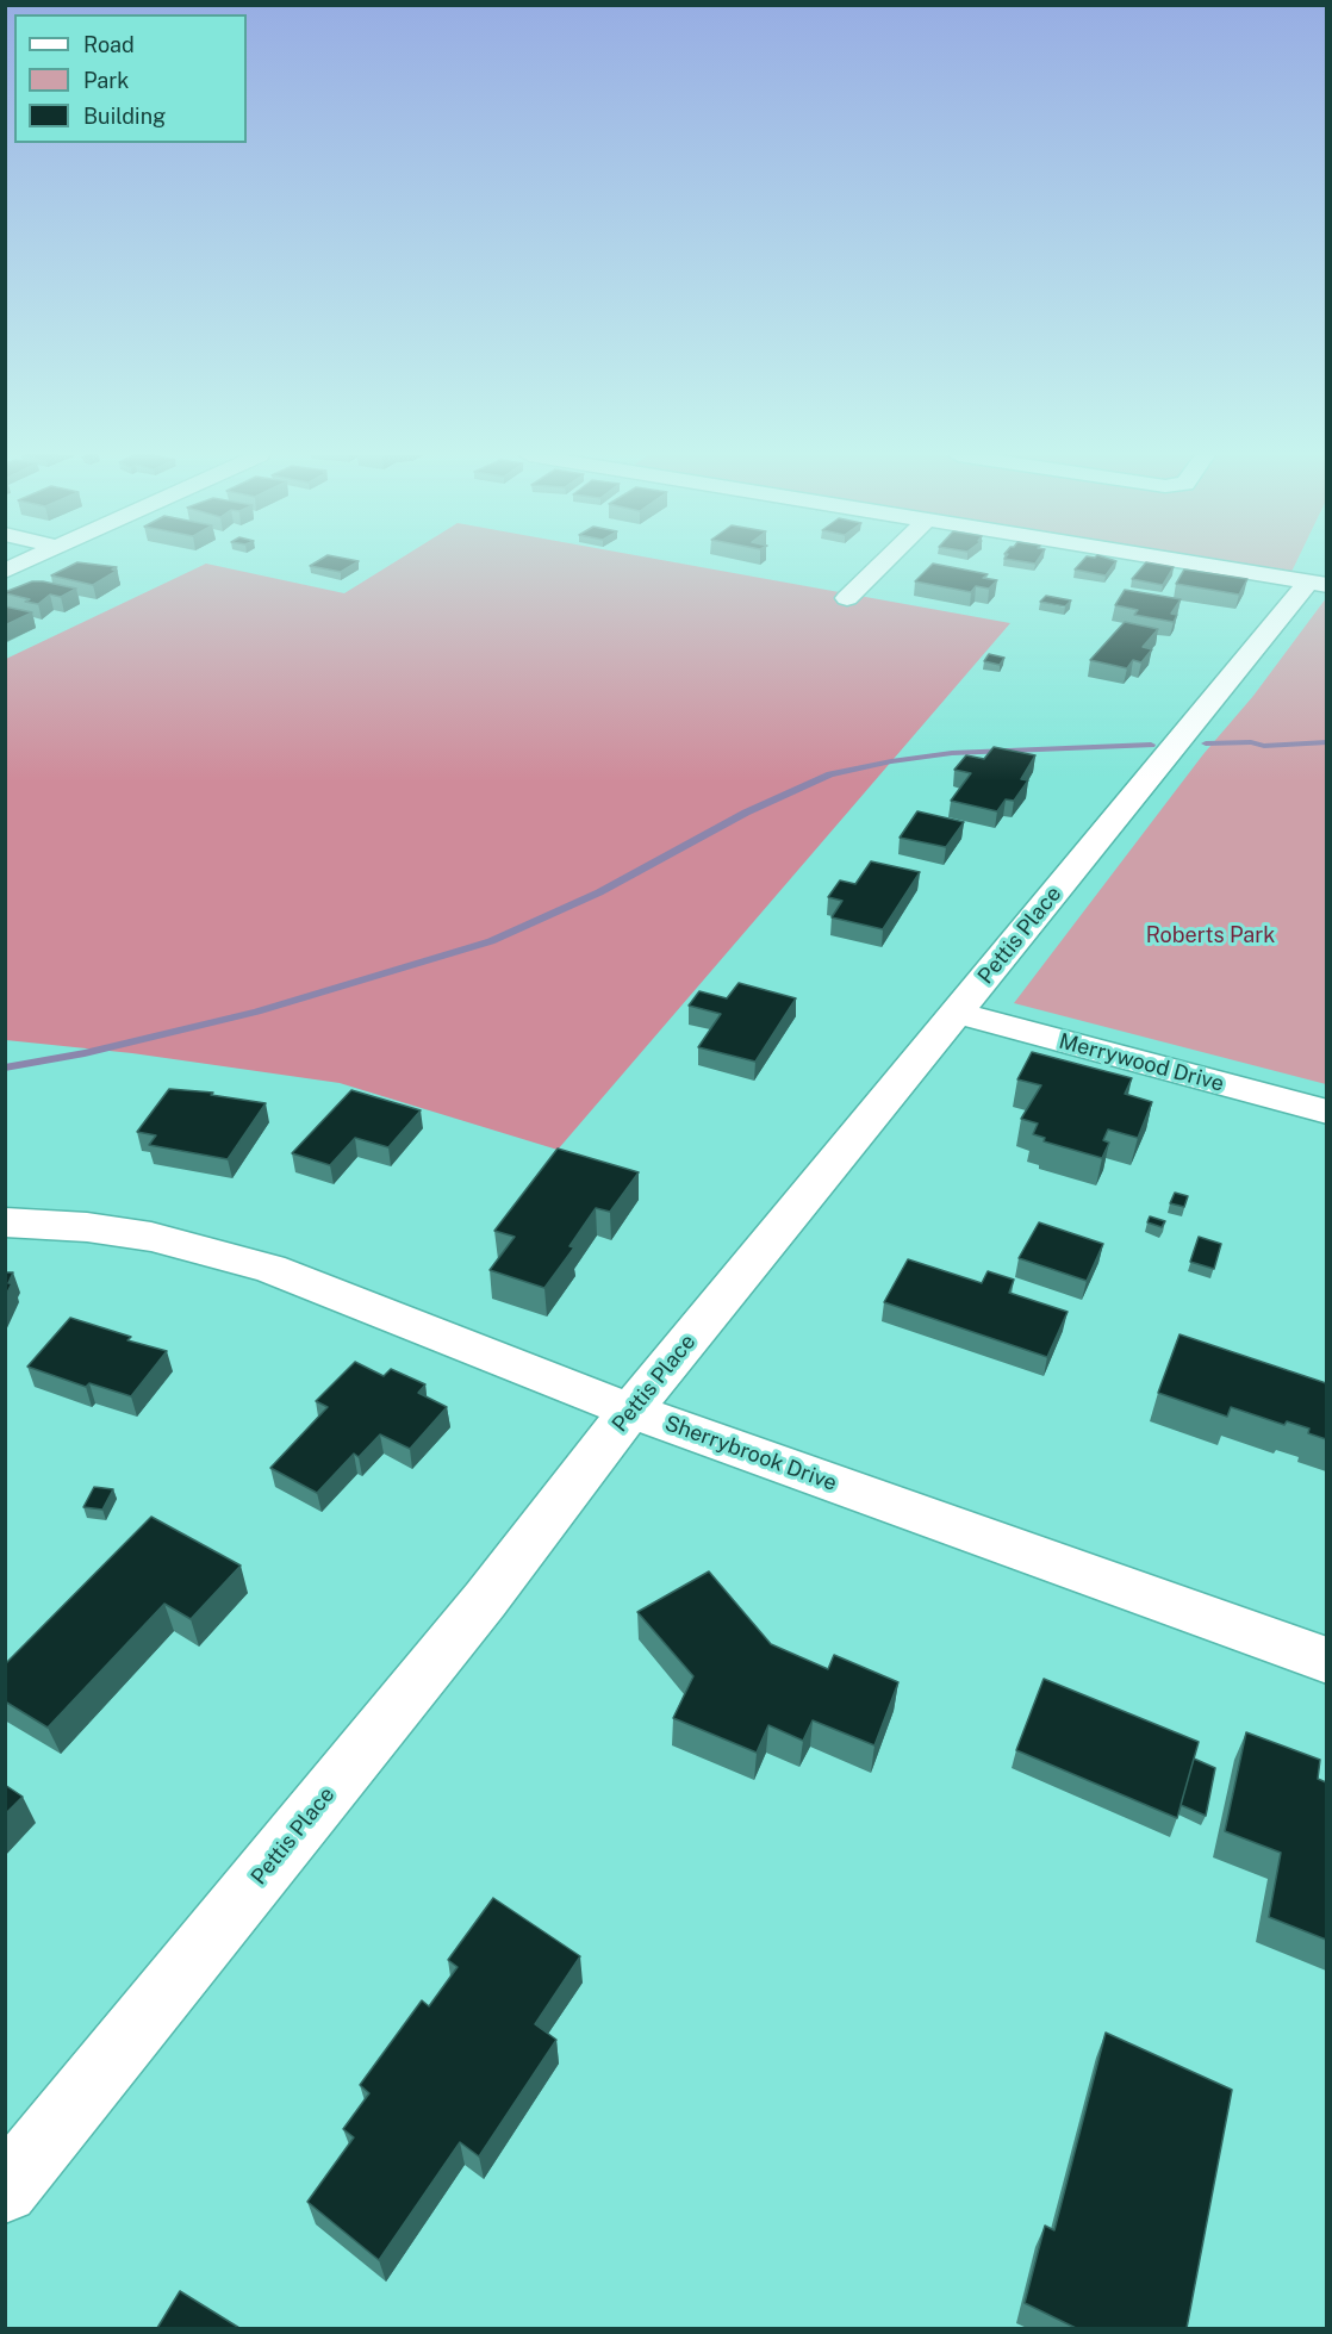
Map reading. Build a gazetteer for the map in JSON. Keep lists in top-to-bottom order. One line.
{"streets":{"street":["Pettis Place","Merrywood Drive","Sherrybrook Drive"]},"crossings":[["Pettis Place","Merrywood Drive"],["Pettis Place","Sherrybrook Drive"]],"parks":["Roberts Park"],"legend":["Road","Park","Building"]}
